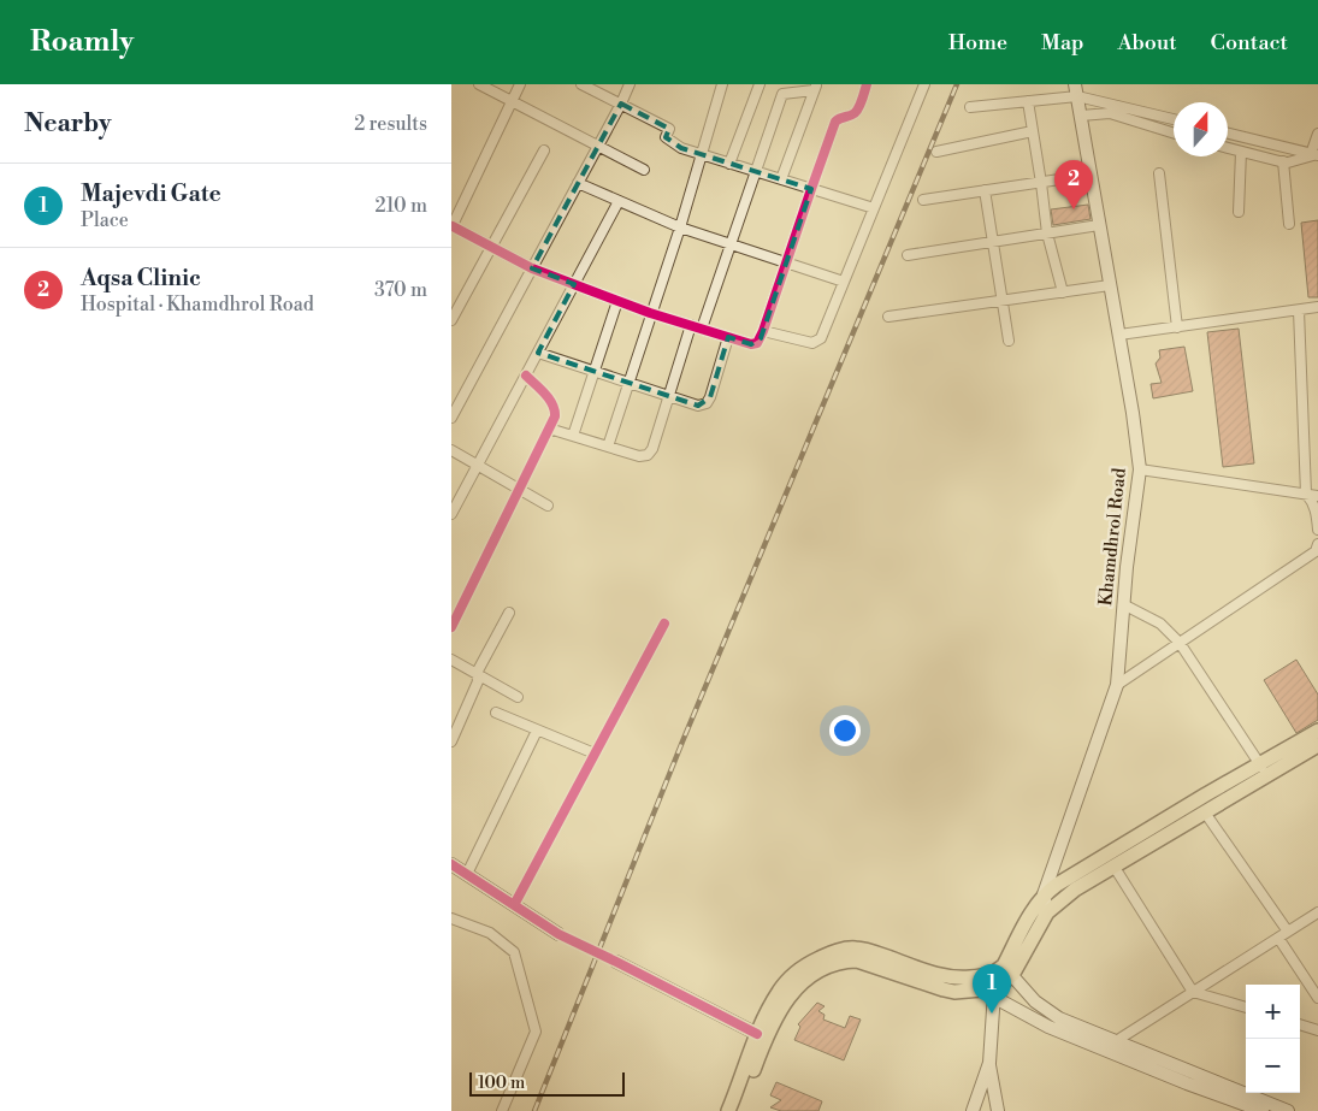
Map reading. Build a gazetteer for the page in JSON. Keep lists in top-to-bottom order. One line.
{"streets":{"main road":["Khamdhrol Road"]},"scale_bar":"100 m","north":"top","page":{"header":"Roamly","nav":["Home","Map","About","Contact"],"heading":["Nearby","2 results"],"pins":["2","1"],"list":[{"mark":"1","name":"Majevdi Gate","note":"Place","value":"210 m"},{"mark":"2","name":"Aqsa Clinic","note":"Hospital · Khamdhrol Road","value":"370 m"}],"map_buttons":["+","−"],"scale":"100 m"}}
